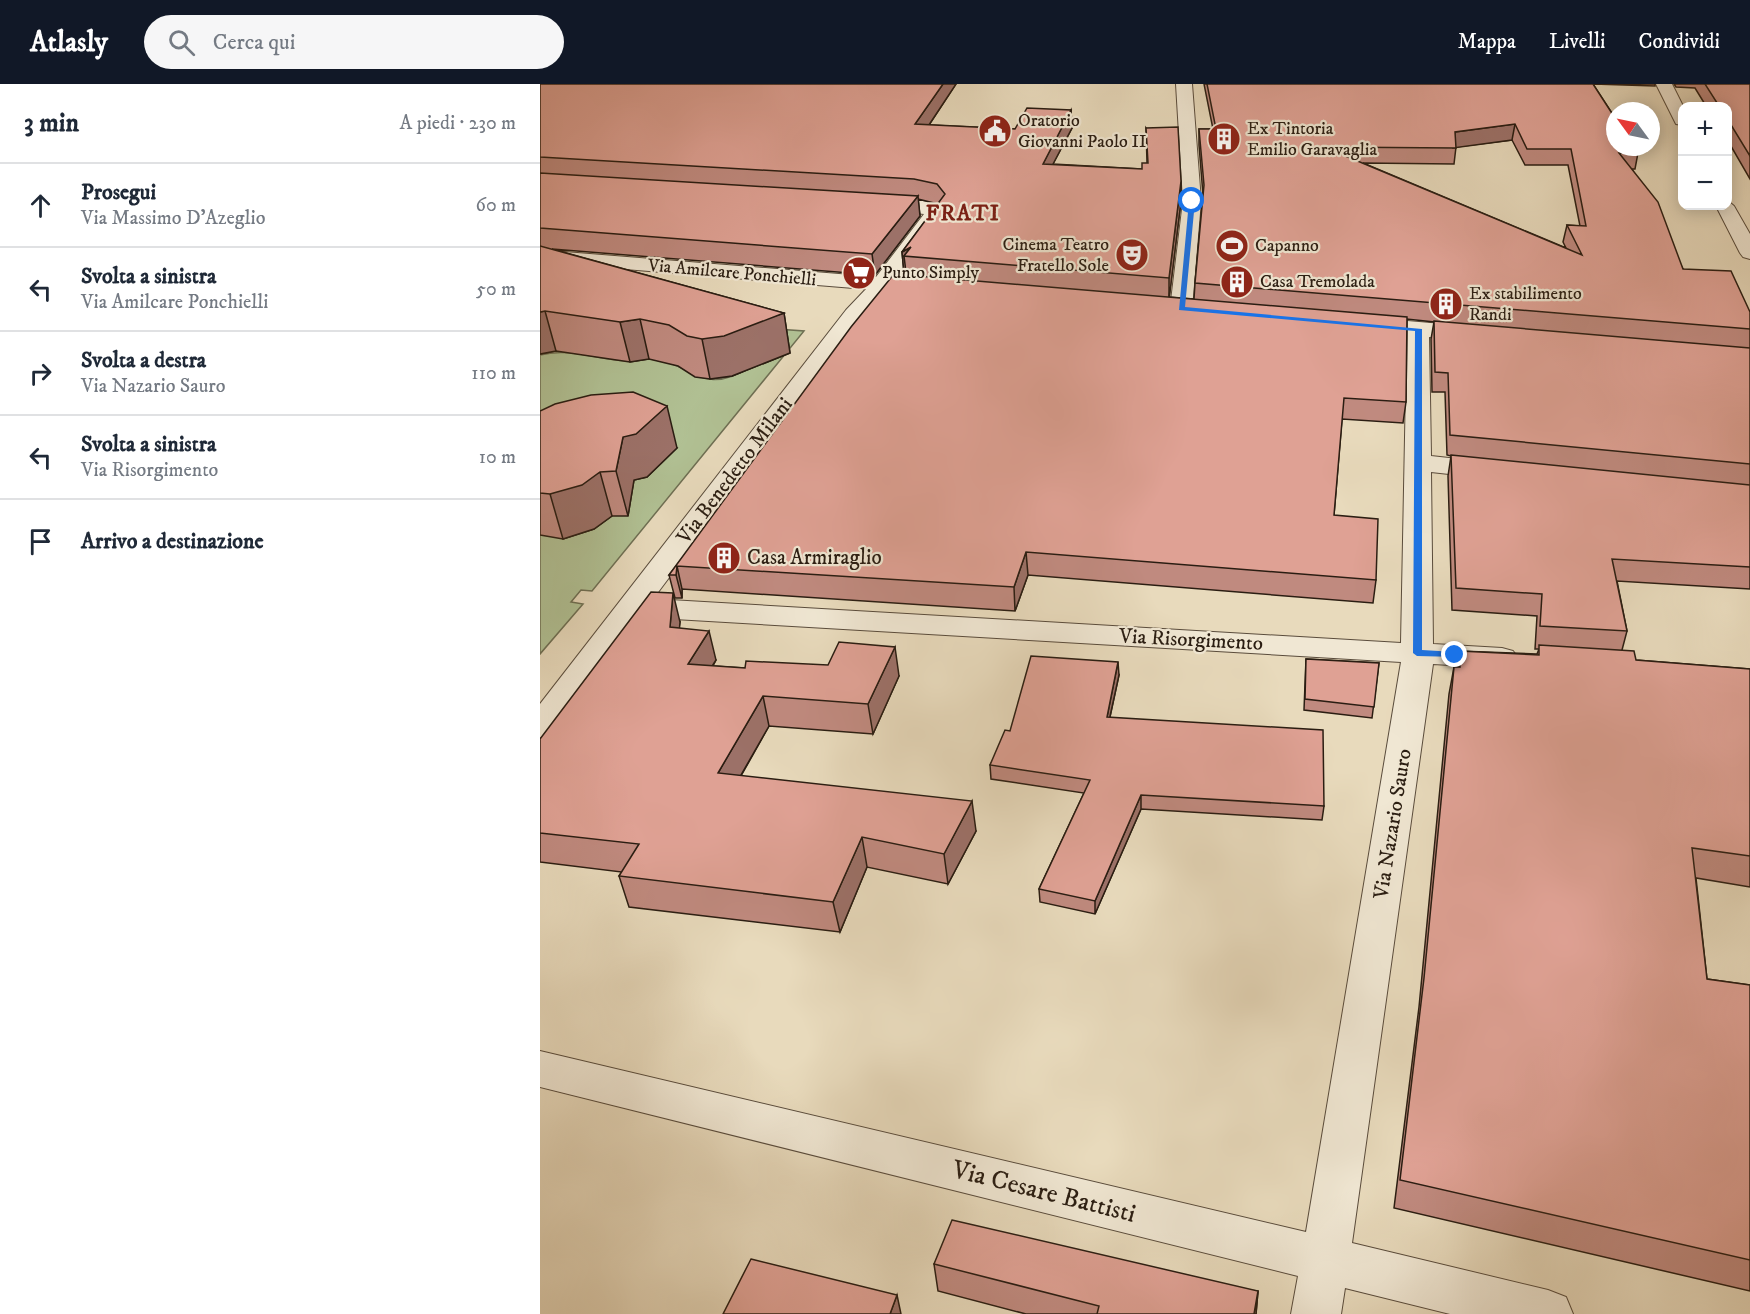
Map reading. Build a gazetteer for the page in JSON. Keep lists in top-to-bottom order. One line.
{"streets":{"street":["Via Amilcare Ponchielli","Via Benedetto Milani","Via Risorgimento","Via Nazario Sauro","Via Cesare Battisti"]},"crossings":[["Via Amilcare Ponchielli","Via Benedetto Milani"],["Via Benedetto Milani","Via Risorgimento"],["Via Risorgimento","Via Nazario Sauro"],["Via Nazario Sauro","Via Cesare Battisti"]],"districts":["FRATI"],"places":{"public building":["Oratorio Giovanni Paolo II"],"building":["Ex Tintoria Emilio Garavaglia","Casa Tremolada","Ex stabilimento Randi","Casa Armiraglio"],"sports":["Capanno"],"theatre":["Cinema Teatro Fratello Sole"],"supermarket":["Punto Simply"]},"north":"top left","page":{"header":"Atlasly","search":"Cerca qui","nav":["Mappa","Livelli","Condividi"],"heading":["3 min","A piedi · 230 m"],"map_buttons":["+","−"],"list":[["Prosegui","Via Massimo D'Azeglio","60 m"],["Svolta a sinistra","Via Amilcare Ponchielli","50 m"],["Svolta a destra","Via Nazario Sauro","110 m"],["Svolta a sinistra","Via Risorgimento","10 m"],"Arrivo a destinazione"]}}
